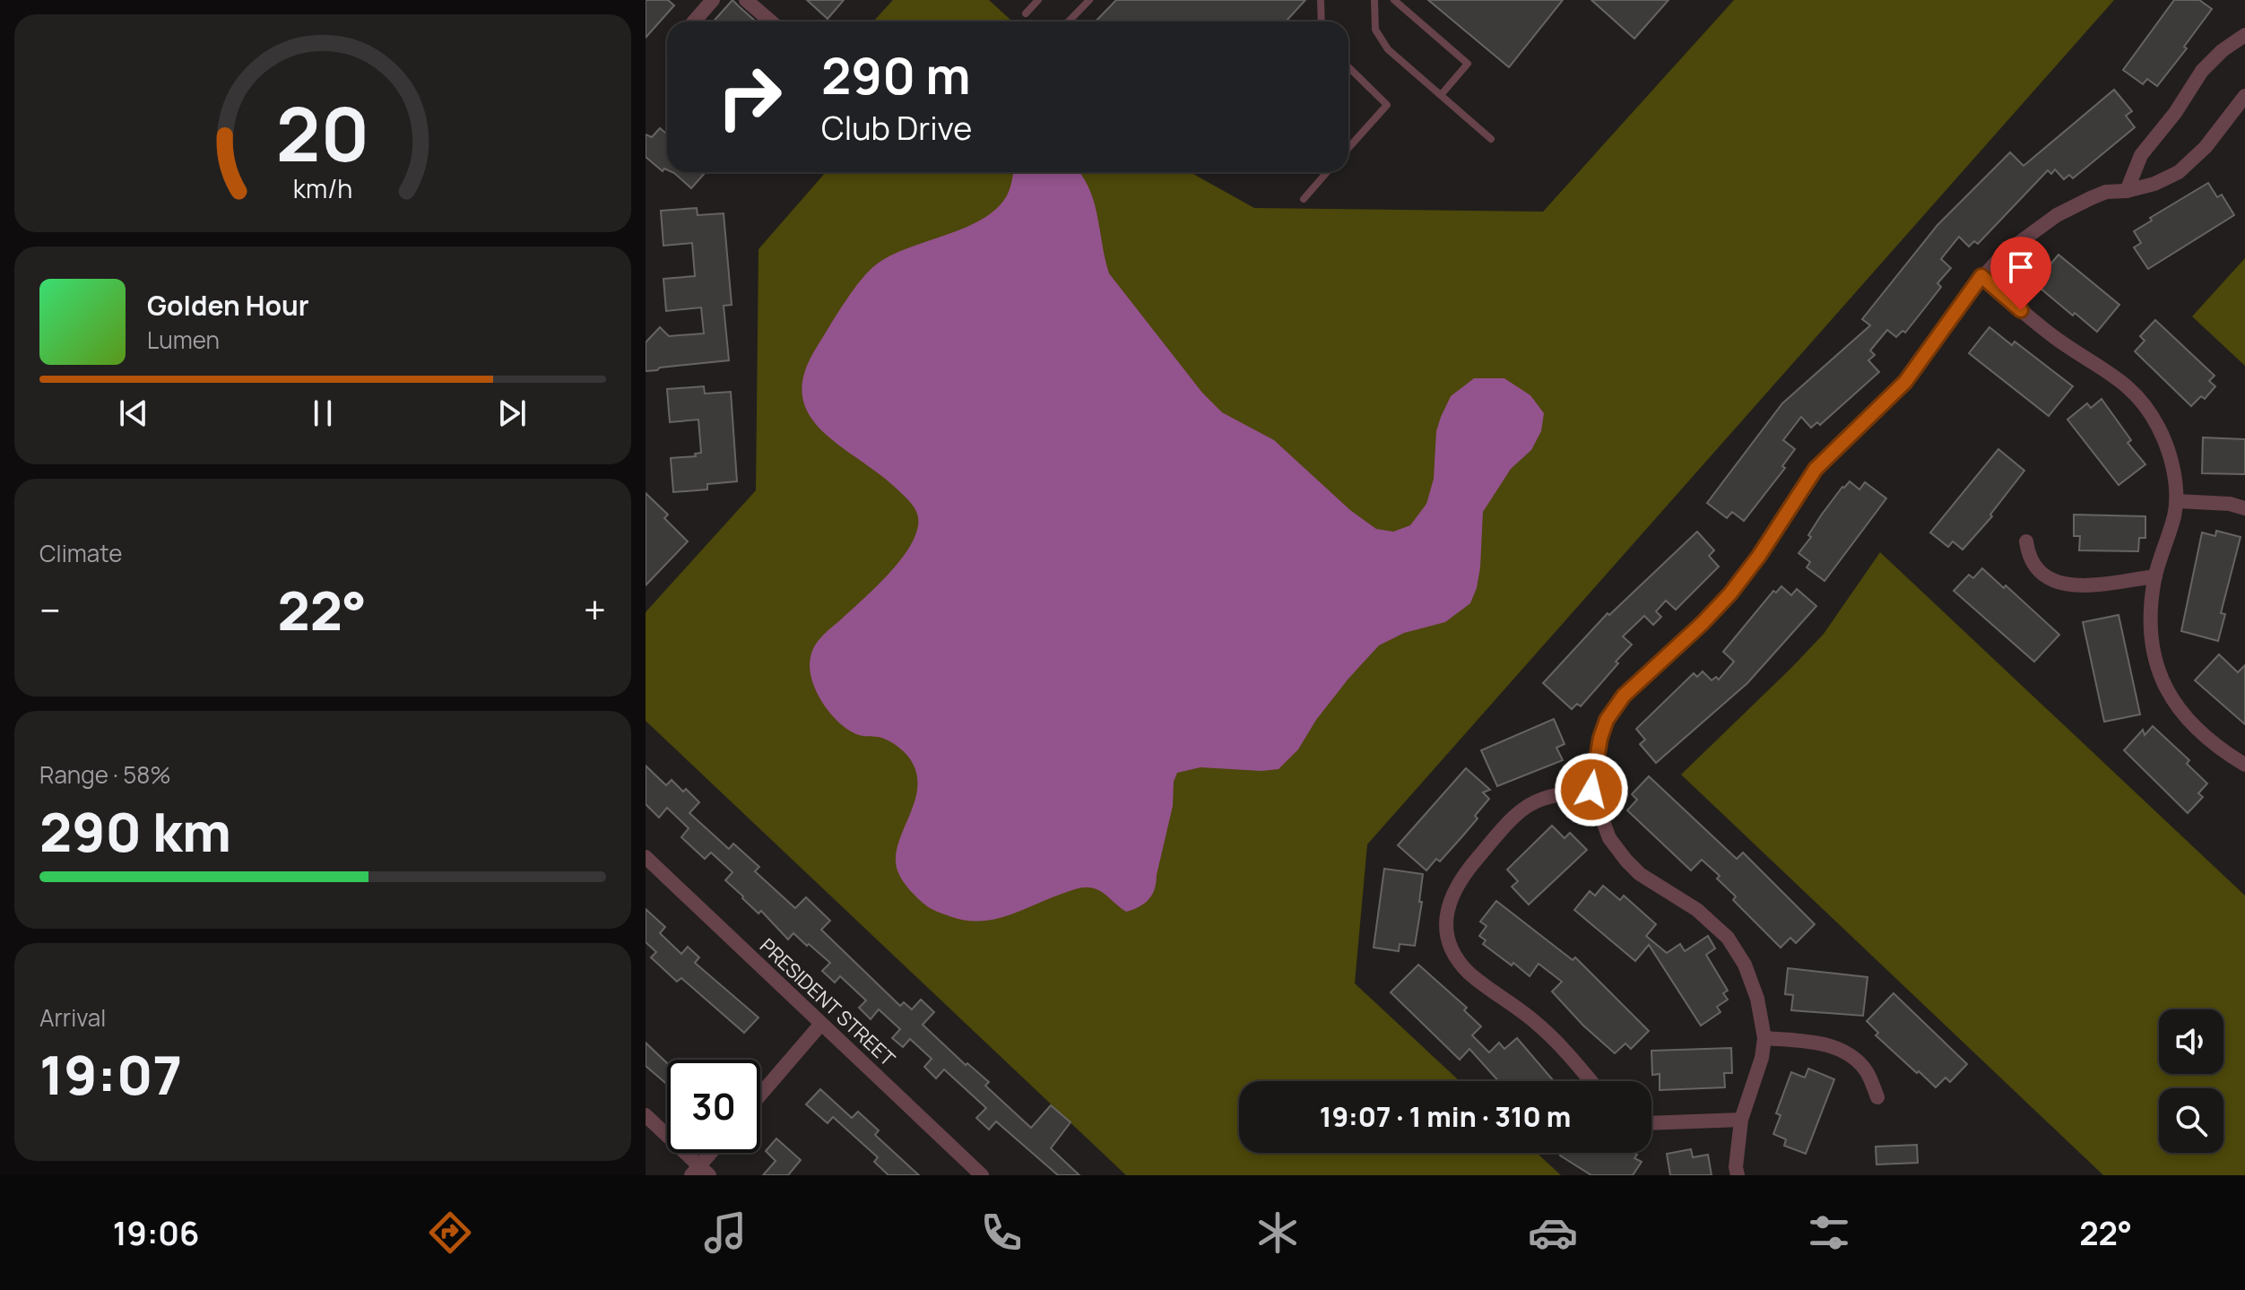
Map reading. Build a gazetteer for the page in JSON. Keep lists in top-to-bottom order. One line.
{"streets":{"street":["PRESIDENT STREET"]},"page":{"turn":["290 m","Club Drive"],"song":["Golden Hour","Lumen"],"tile":["Climate",["Range · 58%","290 km"],["Arrival","19:07"]],"heat":["−","22°","+"],"limit":"30","trip":"19:07 · 1 min · 310 m","tabs":["19:06","22°"],"gauge":["20","km/h"]}}
